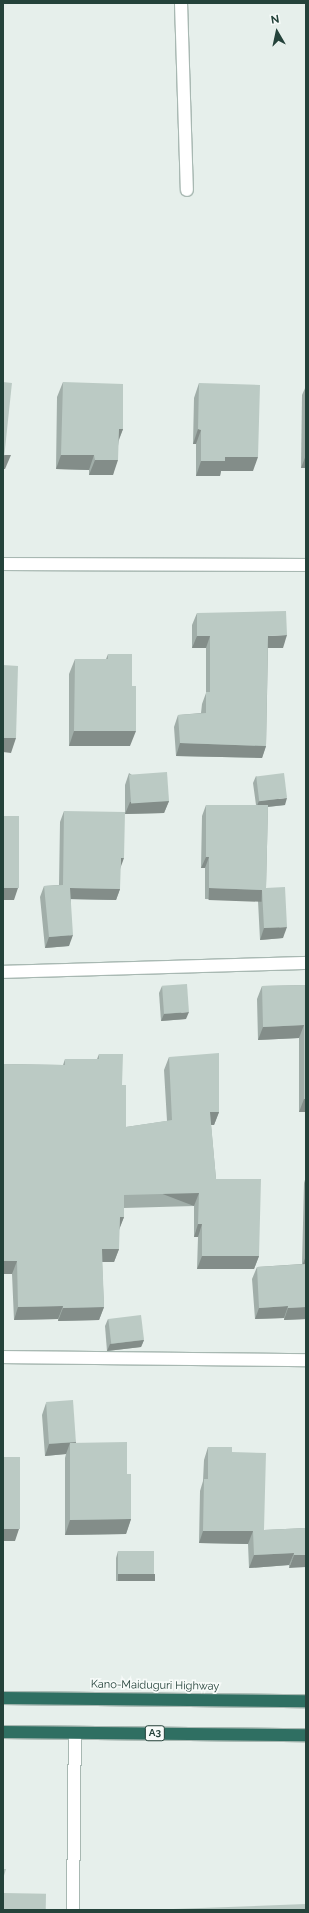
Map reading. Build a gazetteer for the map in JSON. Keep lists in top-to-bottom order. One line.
{"streets":{"highway":["Kano-Maiduguri Highway","A3"]},"north":"top"}
